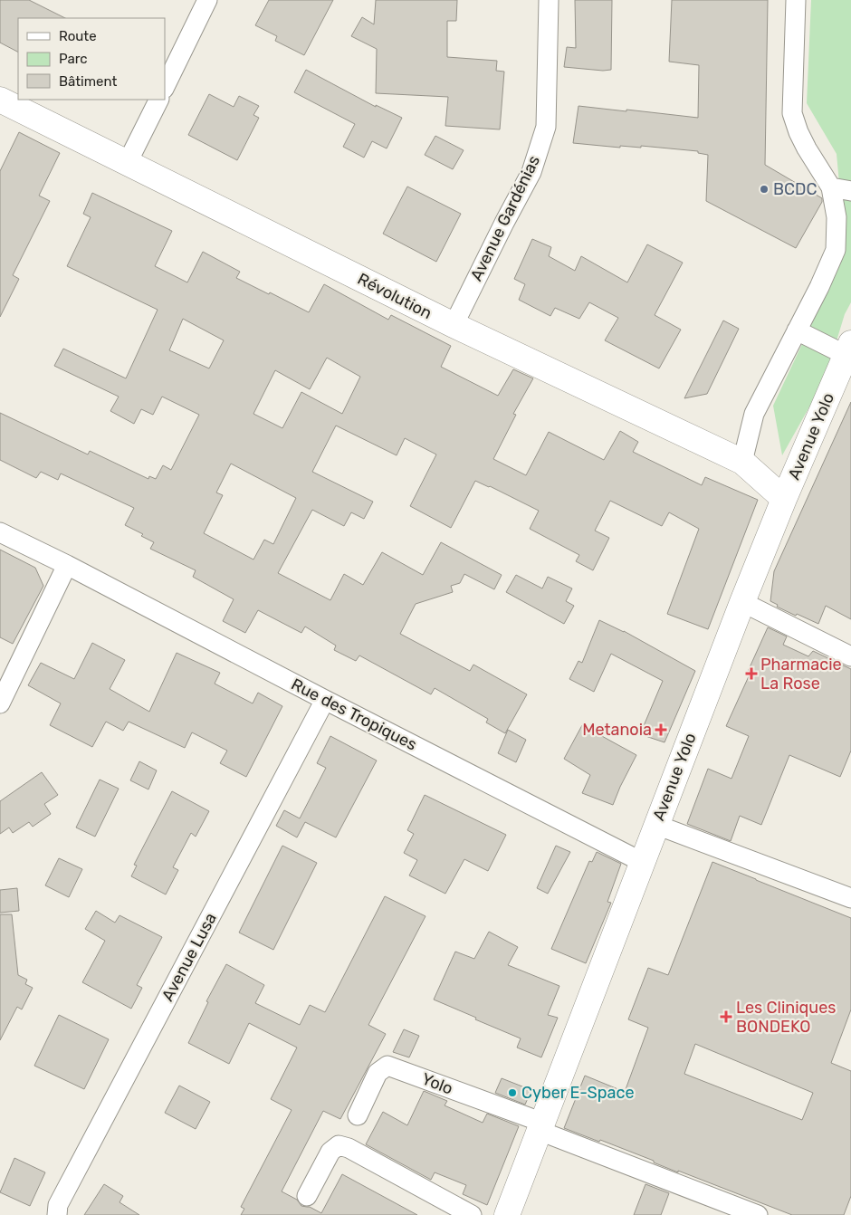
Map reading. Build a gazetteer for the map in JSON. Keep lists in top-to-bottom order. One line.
{"streets":{"street":["Avenue Gardénias","Révolution","Avenue Yolo","Rue des Tropiques","Avenue Lusa","Yolo"]},"crossings":[["Avenue Gardénias","Révolution"],["Révolution","Avenue Yolo"],["Avenue Yolo","Rue des Tropiques"],["Avenue Yolo","Yolo"],["Rue des Tropiques","Avenue Lusa"]],"places":{"other":["BCDC","Cyber E-Space"],"health":["Pharmacie La Rose","Metanoia","Les Cliniques BONDEKO"]},"legend":["Route","Parc","Bâtiment"]}
